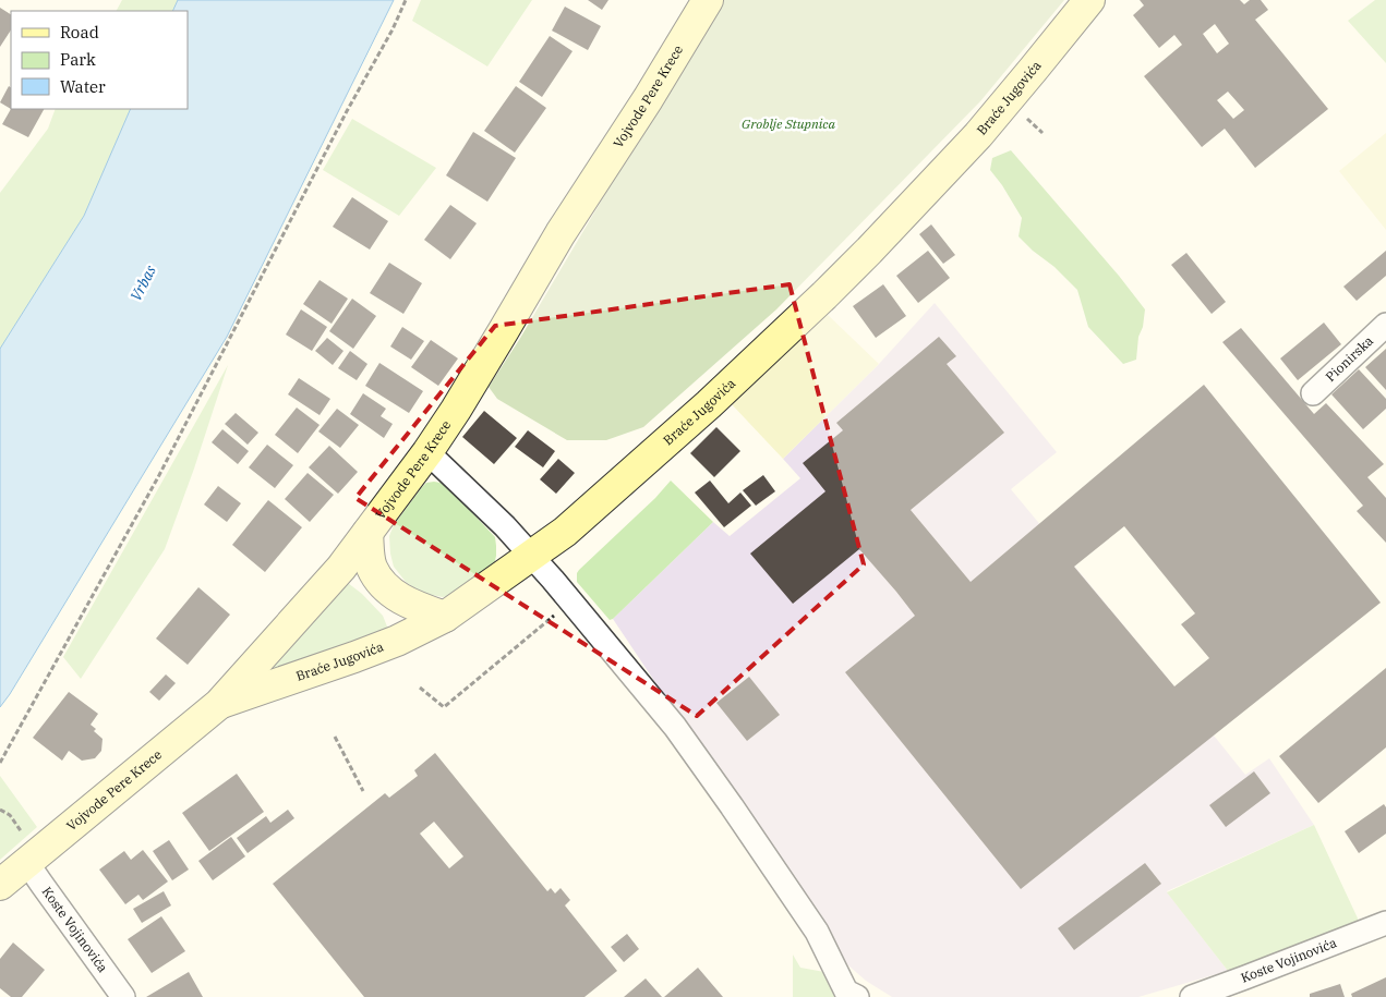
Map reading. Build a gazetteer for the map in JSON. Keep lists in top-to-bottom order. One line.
{"streets":{"street":["Vojvode Pere Krece","Braće Jugovića","Pionirska","Koste Vojinovića"]},"crossings":[["Vojvode Pere Krece","Braće Jugovića"],["Vojvode Pere Krece","Koste Vojinovića"]],"water":["Vrbas"],"parks":["Groblje Stupnica"],"legend":["Road","Park","Water"]}
